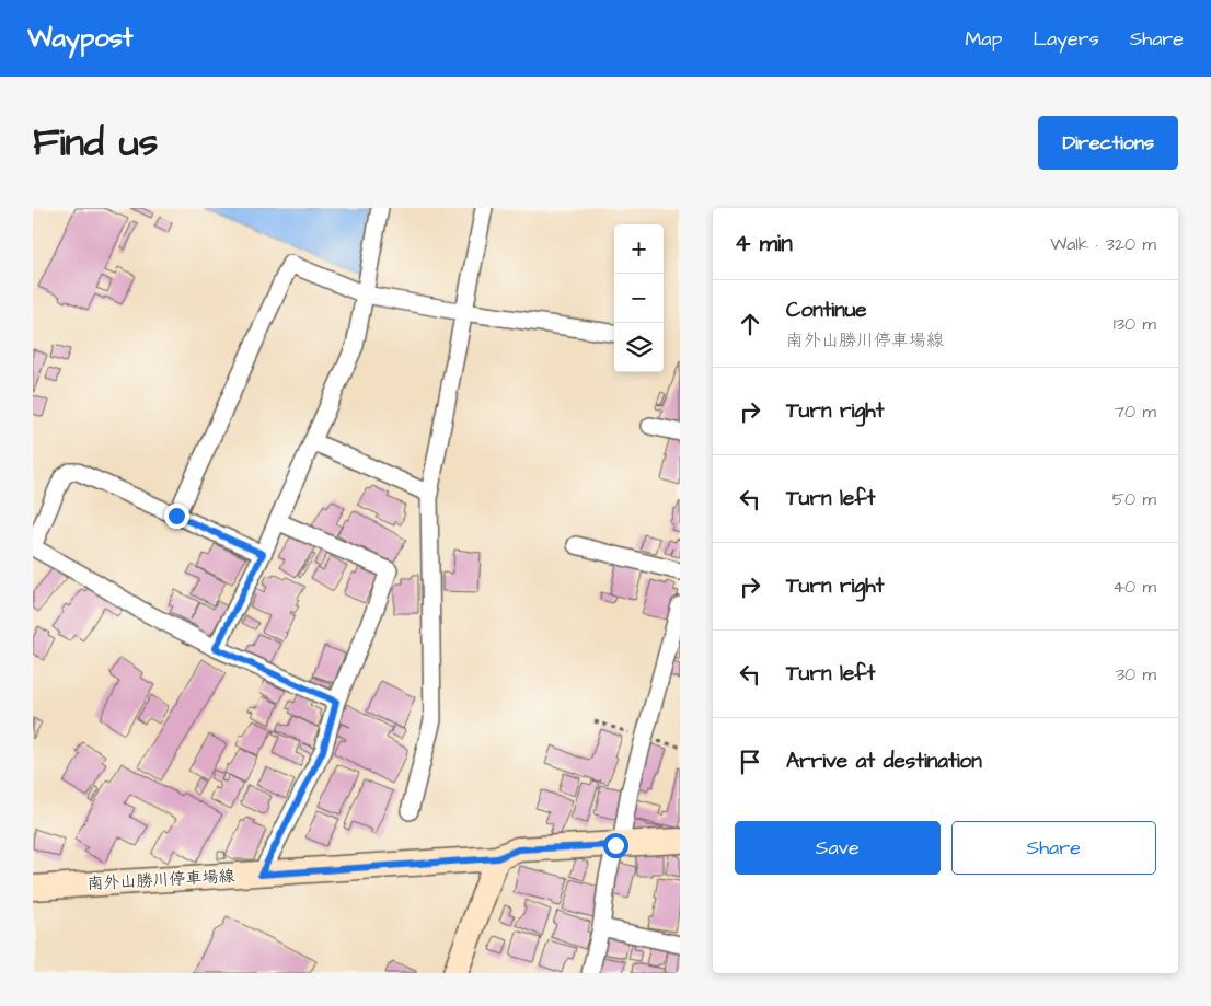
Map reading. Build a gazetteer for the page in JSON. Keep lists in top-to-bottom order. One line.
{"streets":{"main road":["南外山勝川停車場線"]},"page":{"header":"Waypost","nav":["Map","Layers","Share"],"title":"Find us","buttons":["Directions",["Save","Share"]],"heading":["4 min","Walk · 320 m"],"map_buttons":["+","−"],"list":[["Continue","南外山勝川停車場線","130 m"],["Turn right","70 m"],["Turn left","50 m"],["Turn right","40 m"],["Turn left","30 m"],"Arrive at destination"]}}
